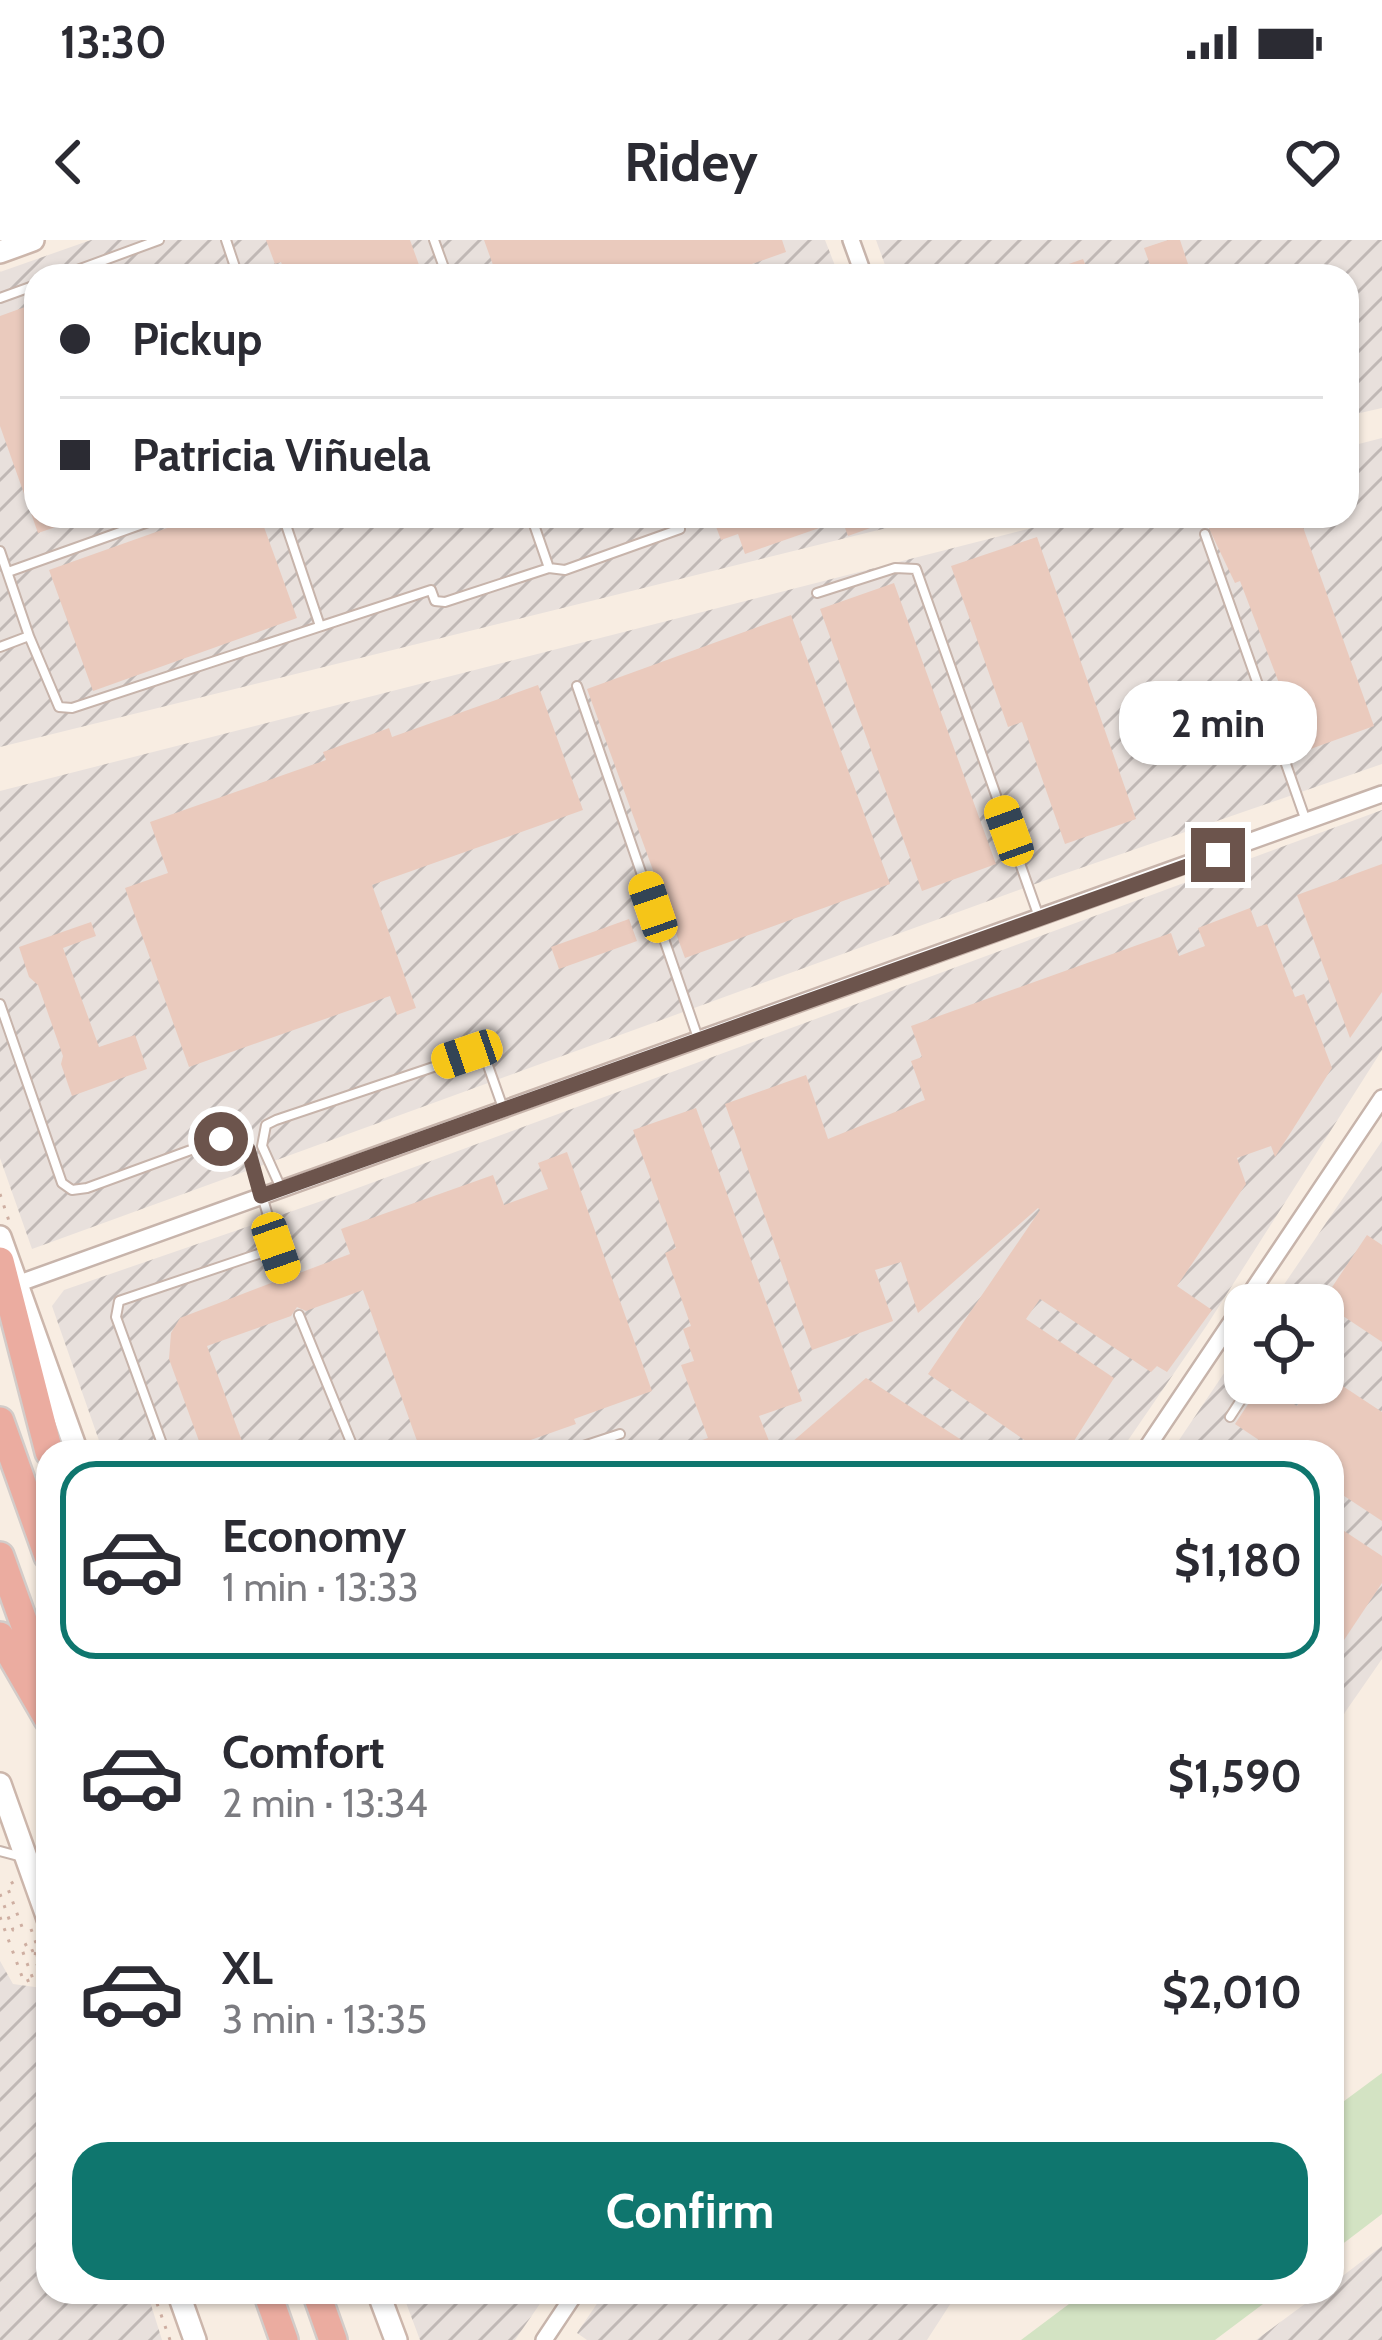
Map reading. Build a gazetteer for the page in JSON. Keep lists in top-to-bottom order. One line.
{"page":{"status":"13:30","header":"Ridey","banner":["Pickup","Patricia Viñuela"],"bubble":"2 min","list":[{"name":"Economy","note":"1 min · 13:33","value":"$1,180"},{"name":"Comfort","note":"2 min · 13:34","value":"$1,590"},{"name":"XL","note":"3 min · 13:35","value":"$2,010"}],"buttons":"Confirm"}}
